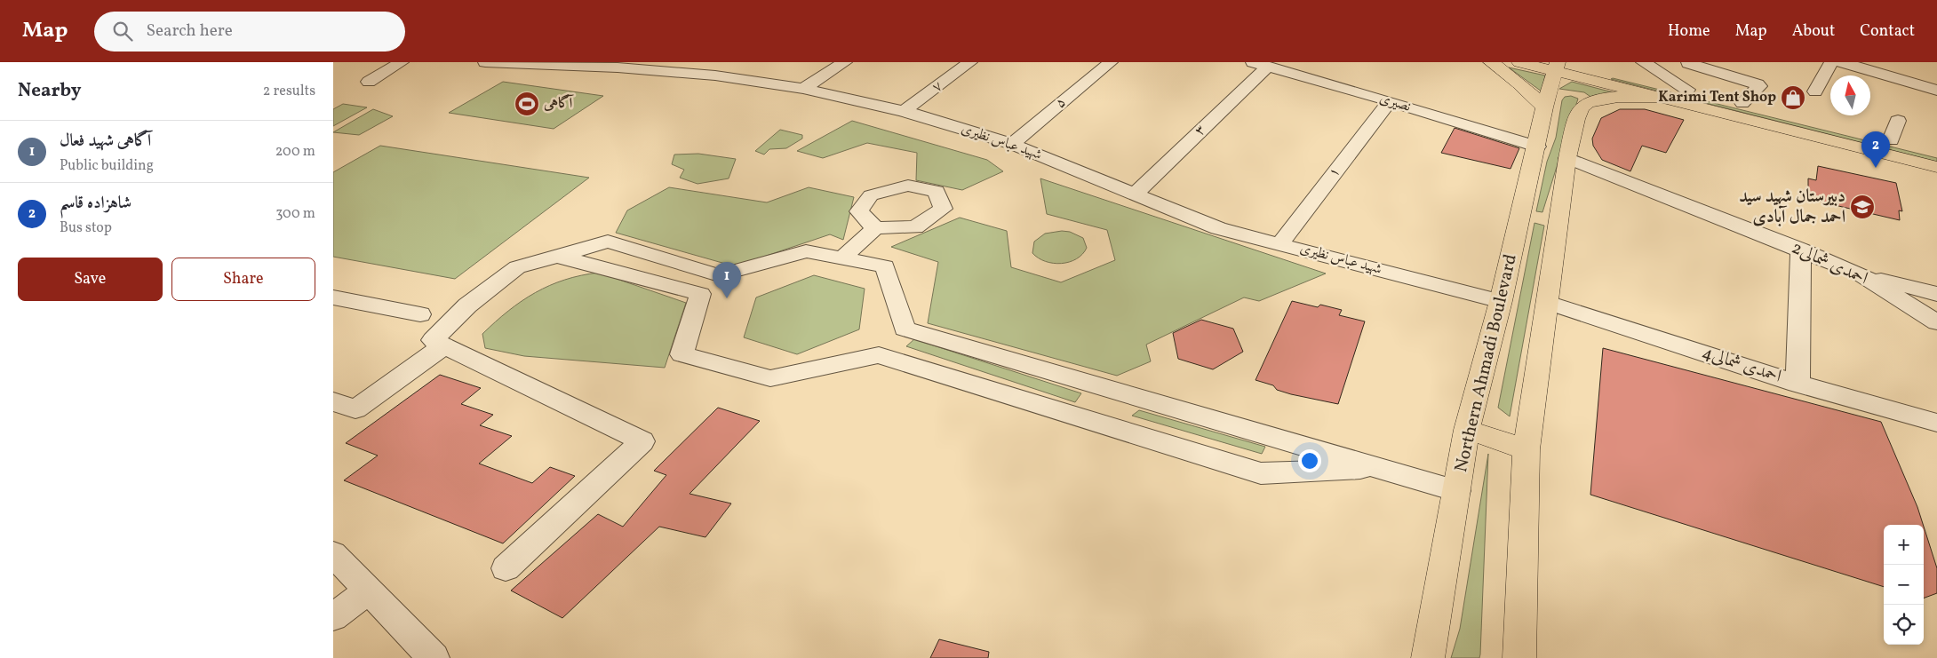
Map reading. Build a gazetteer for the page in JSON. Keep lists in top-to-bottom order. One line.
{"streets":{"main road":["Northern Ahmadi Boulevard"],"street":["۷","۵","نصیری","۳","شهید عباس نظیری","۱","2احمدی شمالی","4احمدی شمالی"]},"crossings":[["۷","شهید عباس نظیری"],["۵","شهید عباس نظیری"],["نصیری","۳"],["نصیری","۱"],["نصیری","Northern Ahmadi Boulevard"],["۳","شهید عباس نظیری"],["شهید عباس نظیری","۱"],["شهید عباس نظیری","Northern Ahmadi Boulevard"]],"places":{"shop":["Karimi Tent Shop"],"sports":["آگاهی"],"school or university":["دبیرستان شهید سید احمد جمال آبادی"]},"north":"top","page":{"header":"Map","search":"Search here","nav":["Home","Map","About","Contact"],"heading":["Nearby","2 results"],"list":[{"mark":"1","name":"آگاهی شهید فعال","note":"Public building","value":"200 m"},{"mark":"2","name":"شاهزاده قاسم","note":"Bus stop","value":"300 m"}],"pins":["2","1"],"buttons":["Save","Share"],"map_buttons":["+","−"]}}
